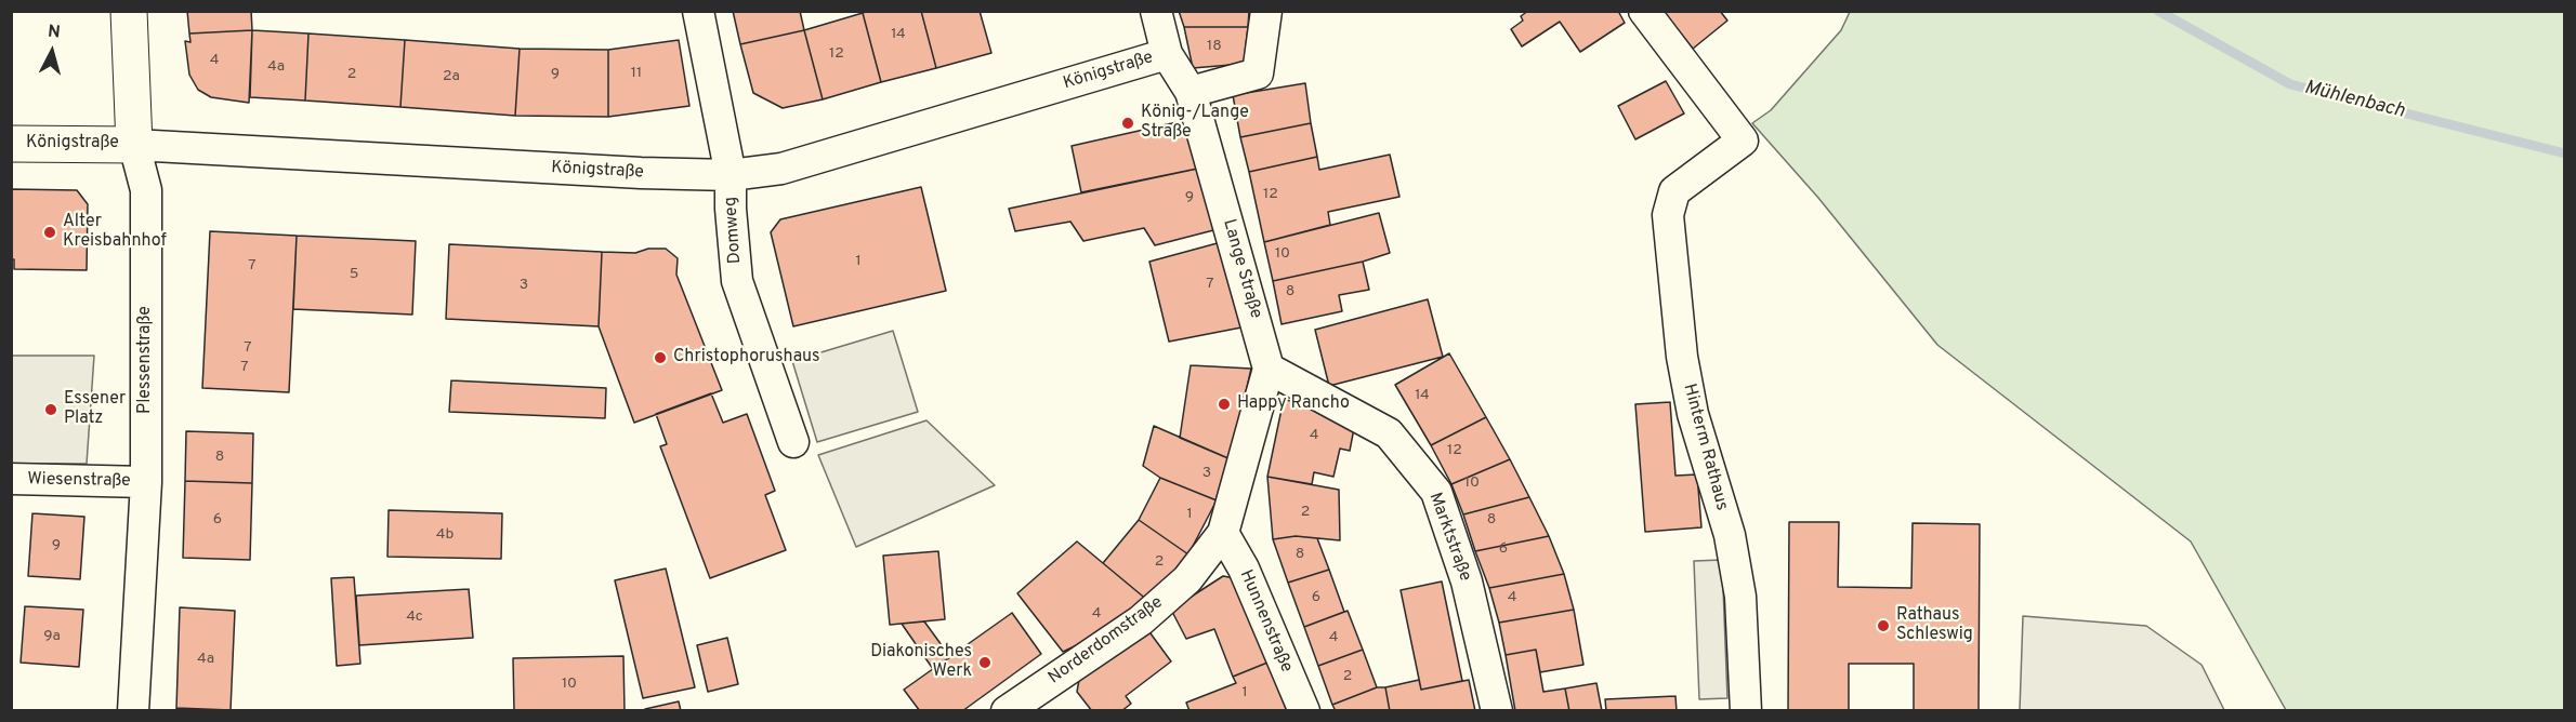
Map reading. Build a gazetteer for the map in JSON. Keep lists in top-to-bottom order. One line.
{"streets":{"street":["Königstraße","Domweg","Lange Straße","Plessenstraße","Hinterm Rathaus","Wiesenstraße","Marktstraße","Hunnenstraße","Norderdomstraße"]},"crossings":[["Königstraße","Domweg"],["Königstraße","Lange Straße"],["Königstraße","Plessenstraße"],["Lange Straße","Marktstraße"],["Plessenstraße","Wiesenstraße"],["Hunnenstraße","Norderdomstraße"]],"water":["Mühlenbach"],"places":["König-/Lange Straße","Alter Kreisbahnhof","Christophorushaus","Happy Rancho","Essener Platz","Rathaus Schleswig","Diakonisches Werk"],"house_numbers":["14","18","12","4","4a","11","2","9","2a","12","9","10","1","7","5","7","3","8","7","7","14","4","12","8","3","10","2","1","6","8","4b","9","6","8","2","6","4","4","4c","9a","4","4a","2","10","1"],"north":"top"}
